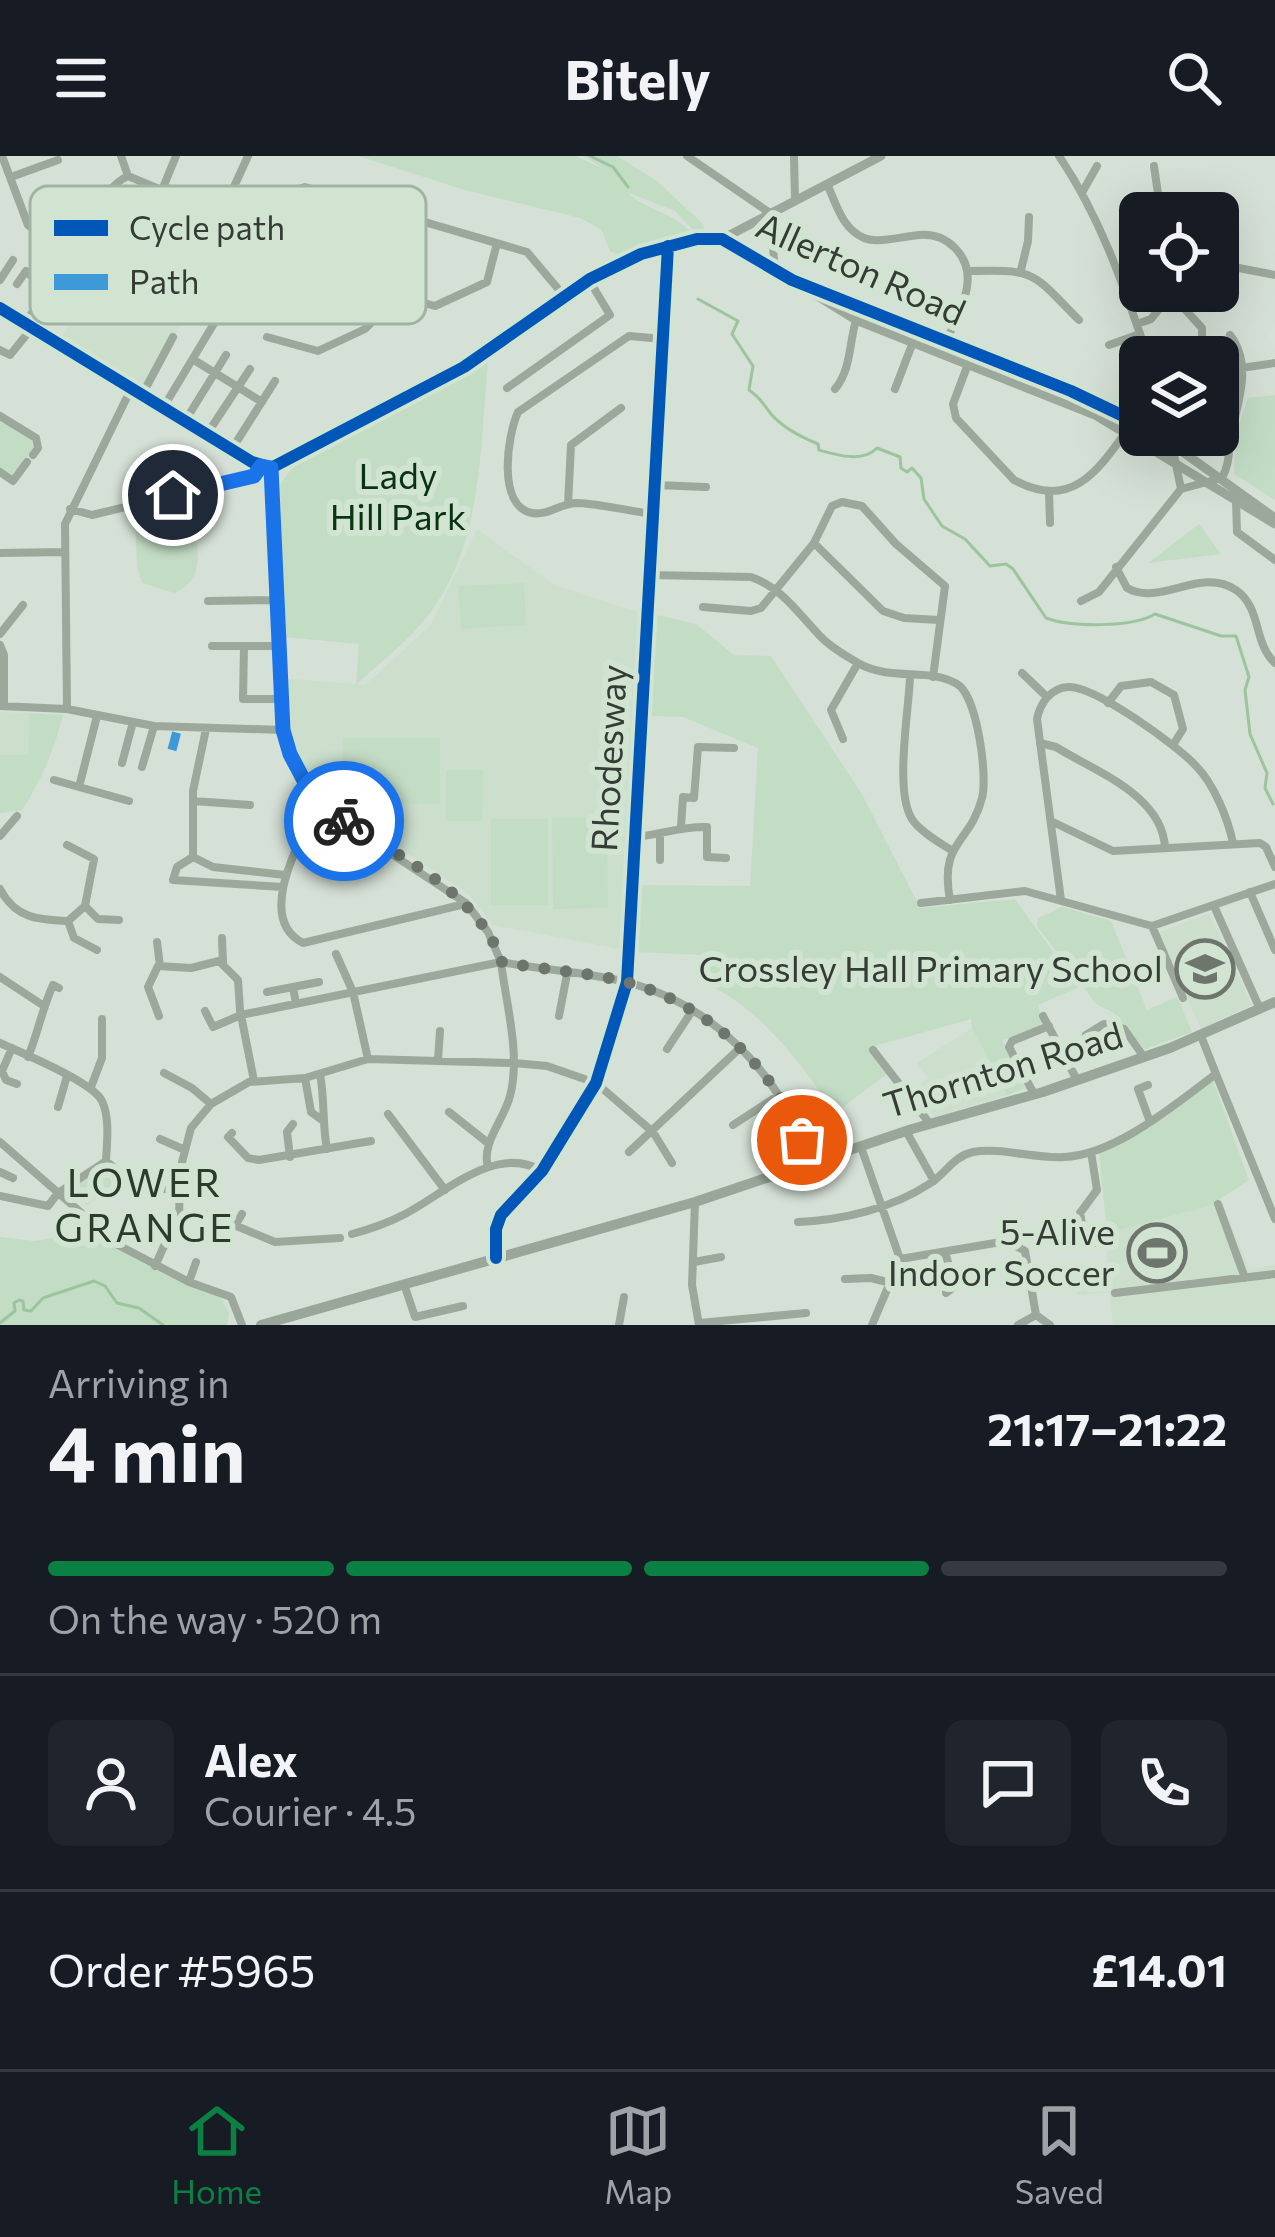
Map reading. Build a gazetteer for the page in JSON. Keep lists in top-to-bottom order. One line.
{"streets":{"main road":["Thornton Road"],"street":["Allerton Road","Rhodesway"]},"crossings":[["Allerton Road","Rhodesway"],["Rhodesway","Thornton Road"]],"districts":["LOWER GRANGE"],"parks":["Lady Hill Park"],"places":{"school or university":["Crossley Hall Primary School"],"sports":["5-Alive Indoor Soccer"]},"legend":["Cycle path","Path"],"page":{"header":"Bitely","heading":["4 min","Arriving in","21:17–21:22"],"panel":["Alex","Courier · 4.5","Order #5965","£14.01"],"bar":"On the way · 520 m","tabs":["Home","Map","Saved"]}}
